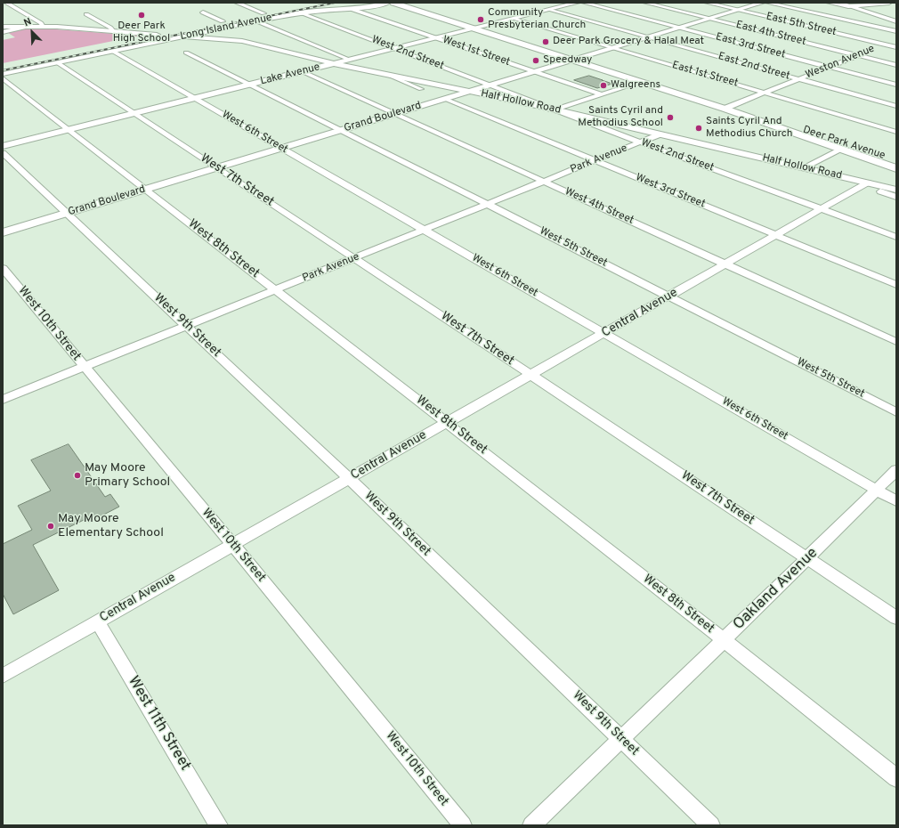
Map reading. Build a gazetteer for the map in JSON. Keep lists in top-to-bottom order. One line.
{"streets":{"main road":["Deer Park Avenue"],"street":["East 5th Street","Long Island Avenue","East 4th Street","East 3rd Street","West 1st Street","West 2nd Street","Weston Avenue","East 2nd Street","Lake Avenue","East 1st Street","Half Hollow Road","Grand Boulevard","West 6th Street","Park Avenue","West 7th Street","West 3rd Street","West 4th Street","West 5th Street","West 8th Street","Central Avenue","West 10th Street","West 9th Street","Oakland Avenue","West 11th Street"]},"crossings":[["East 5th Street","Weston Avenue"],["East 5th Street","Grand Boulevard"],["Long Island Avenue","West 1st Street"],["Long Island Avenue","West 2nd Street"],["Long Island Avenue","Half Hollow Road"],["Long Island Avenue","West 6th Street"],["Long Island Avenue","West 7th Street"],["East 4th Street","Weston Avenue"],["East 4th Street","Grand Boulevard"],["East 3rd Street","Weston Avenue"],["East 3rd Street","Grand Boulevard"],["West 1st Street","Lake Avenue"],["West 1st Street","Grand Boulevard"],["West 2nd Street","Lake Avenue"],["West 2nd Street","Half Hollow Road"],["West 2nd Street","Grand Boulevard"],["West 2nd Street","Park Avenue"],["West 2nd Street","Central Avenue"],["Weston Avenue","East 2nd Street"],["Weston Avenue","East 1st Street"],["Weston Avenue","Deer Park Avenue"],["East 2nd Street","Lake Avenue"],["East 2nd Street","Grand Boulevard"],["Lake Avenue","East 1st Street"],["Lake Avenue","Half Hollow Road"],["Lake Avenue","West 6th Street"],["Lake Avenue","Deer Park Avenue"],["Lake Avenue","West 7th Street"],["Lake Avenue","West 4th Street"],["Lake Avenue","West 5th Street"],["Lake Avenue","West 8th Street"],["East 1st Street","Grand Boulevard"],["Half Hollow Road","Grand Boulevard"],["Half Hollow Road","Park Avenue"],["Half Hollow Road","Central Avenue"],["Grand Boulevard","West 6th Street"],["Grand Boulevard","Deer Park Avenue"],["Grand Boulevard","West 7th Street"],["Grand Boulevard","West 3rd Street"],["Grand Boulevard","West 4th Street"],["Grand Boulevard","West 5th Street"],["Grand Boulevard","West 8th Street"],["Grand Boulevard","West 9th Street"],["West 6th Street","Park Avenue"],["West 6th Street","Central Avenue"],["West 6th Street","Oakland Avenue"],["Park Avenue","West 7th Street"],["Park Avenue","West 3rd Street"],["Park Avenue","West 4th Street"],["Park Avenue","West 5th Street"],["Park Avenue","West 8th Street"],["Park Avenue","West 10th Street"],["Park Avenue","West 9th Street"],["West 7th Street","Central Avenue"],["West 7th Street","Oakland Avenue"],["West 3rd Street","Central Avenue"],["West 4th Street","Central Avenue"],["West 5th Street","Central Avenue"],["West 8th Street","Central Avenue"],["West 8th Street","Oakland Avenue"],["Central Avenue","West 10th Street"],["Central Avenue","West 9th Street"],["Central Avenue","West 11th Street"],["West 9th Street","Oakland Avenue"]],"places":["Deer Park High School","Community Presbyterian Church","Deer Park Grocery & Halal Meat","Speedway","Walgreens","Saints Cyril and Methodius School","Saints Cyril And Methodius Church","May Moore Primary School","May Moore Elementary School"],"north":"top left"}
